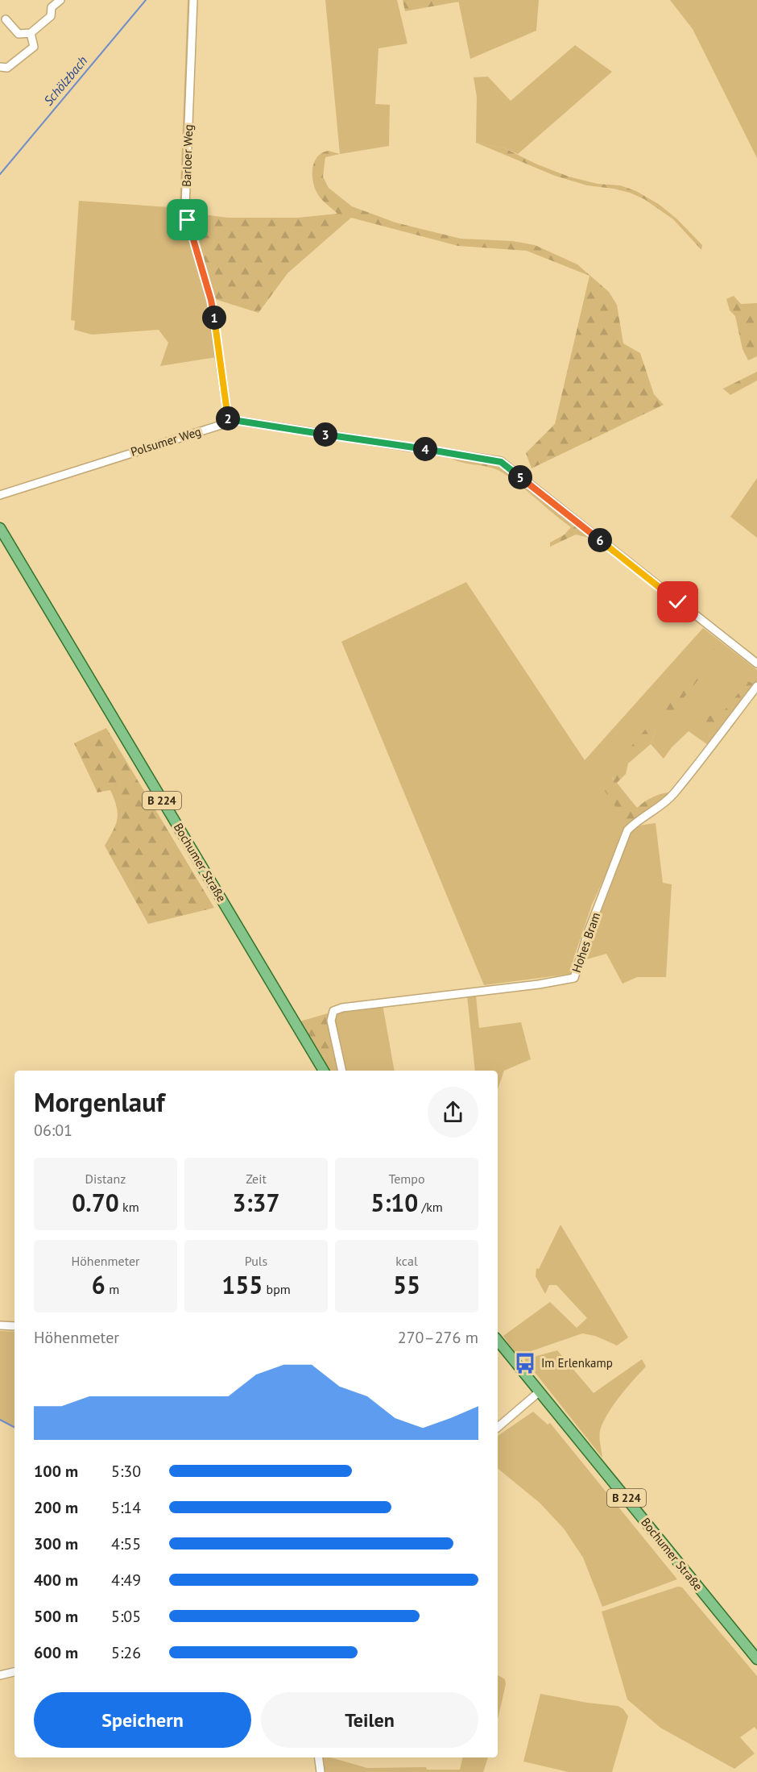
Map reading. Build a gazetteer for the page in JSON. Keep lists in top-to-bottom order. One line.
{"streets":{"main road":["B 224","Bochumer Straße"],"street":["Barloer Weg","Polsumer Weg","Hohes Bram"]},"crossings":[["Barloer Weg","Polsumer Weg"]],"water":["Schölzbach"],"places":{"bus stop":["Im Erlenkamp"]},"page":{"pins":["1","2","3","4","5","6"],"heading":["Morgenlauf","06:01"],"stats":[["Distanz","0.70 km"],["Zeit","3:37"],["Tempo","5:10 /km"],["Höhenmeter","6 m"],["Puls","155 bpm"],["kcal","55"]],"chart":["Höhenmeter","270–276 m"],"list":[{"name":"100 m","note":"5:30"},{"name":"200 m","note":"5:14"},{"name":"300 m","note":"4:55"},{"name":"400 m","note":"4:49"},{"name":"500 m","note":"5:05"},{"name":"600 m","note":"5:26"}],"buttons":["Speichern","Teilen"]}}
